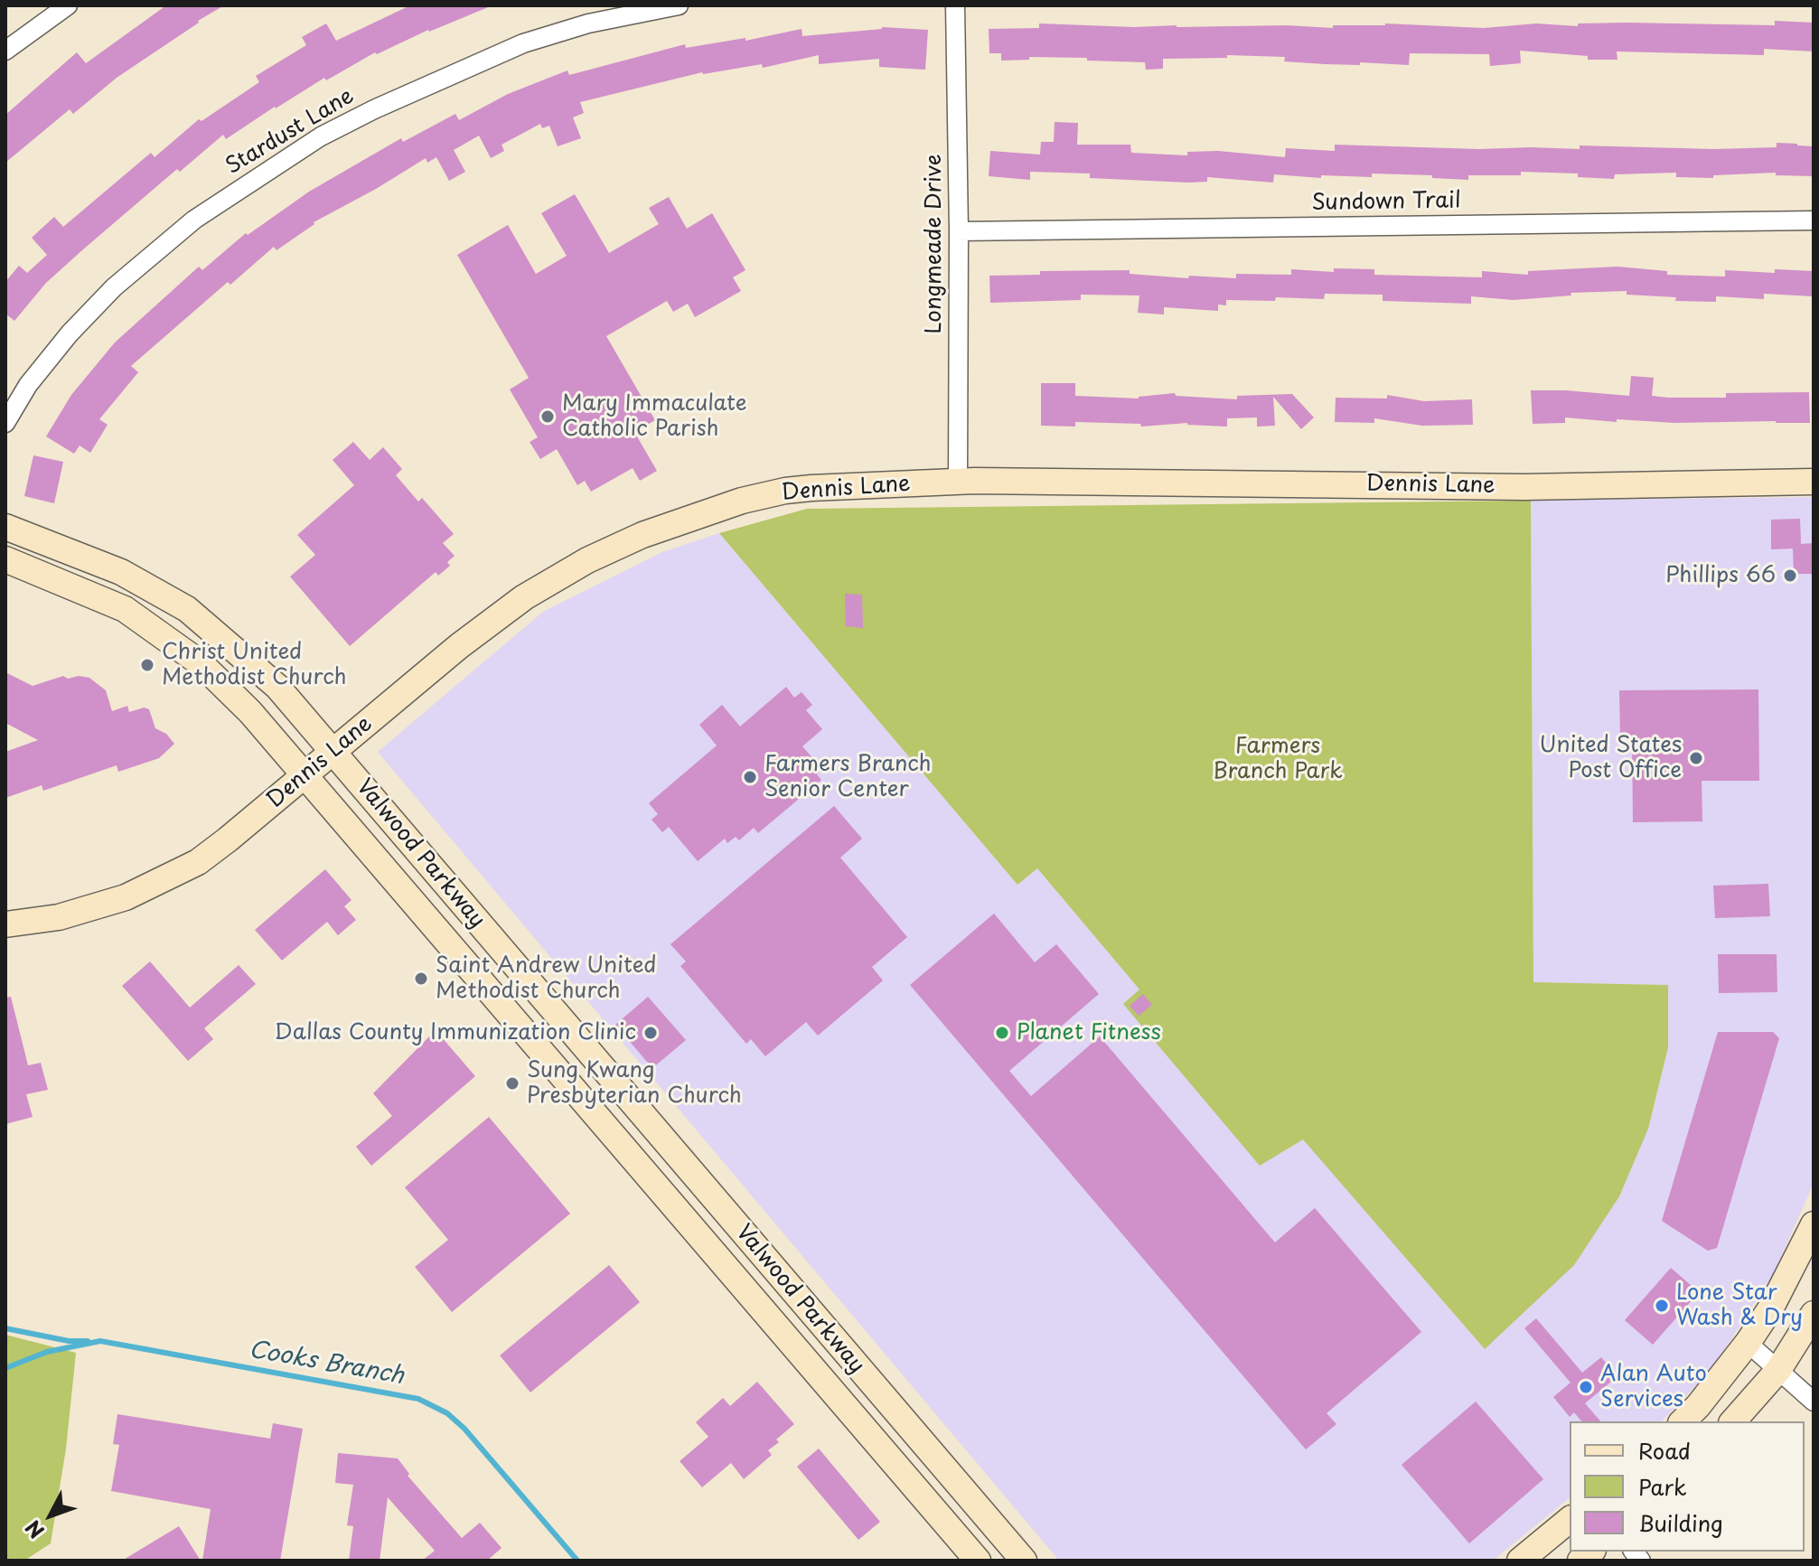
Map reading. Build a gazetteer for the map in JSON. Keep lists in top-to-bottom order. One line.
{"streets":{"main road":["Dennis Lane","Valwood Parkway"],"street":["Stardust Lane","Sundown Trail","Longmeade Drive"]},"crossings":[["Sundown Trail","Longmeade Drive"],["Longmeade Drive","Dennis Lane"],["Dennis Lane","Valwood Parkway"]],"water":["Cooks Branch"],"parks":["Farmers Branch Park"],"places":["Mary Immaculate Catholic Parish","Phillips 66","Christ United Methodist Church","United States Post Office","Farmers Branch Senior Center","Saint Andrew United Methodist Church","Dallas County Immunization Clinic","Planet Fitness","Sung Kwang Presbyterian Church","Lone Star Wash & Dry","Alan Auto Services"],"legend":["Road","Park","Building"],"north":"bottom left"}
